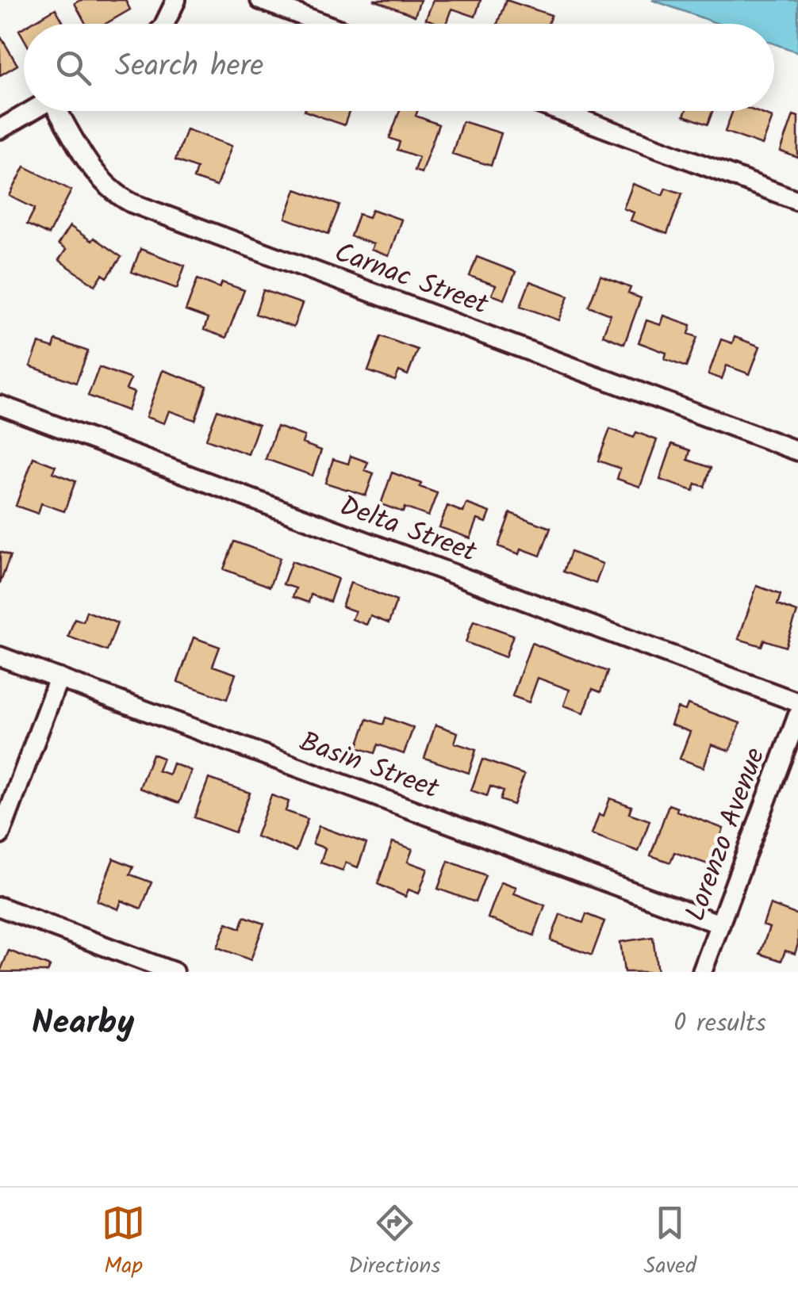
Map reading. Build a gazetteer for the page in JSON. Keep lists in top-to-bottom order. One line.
{"streets":{"street":["Carnac Street","Delta Street","Basin Street","Lorenzo Avenue"]},"crossings":[["Basin Street","Lorenzo Avenue"]],"page":{"search":"Search here","heading":["Nearby","0 results"],"nav":["Map","Directions","Saved"]}}
